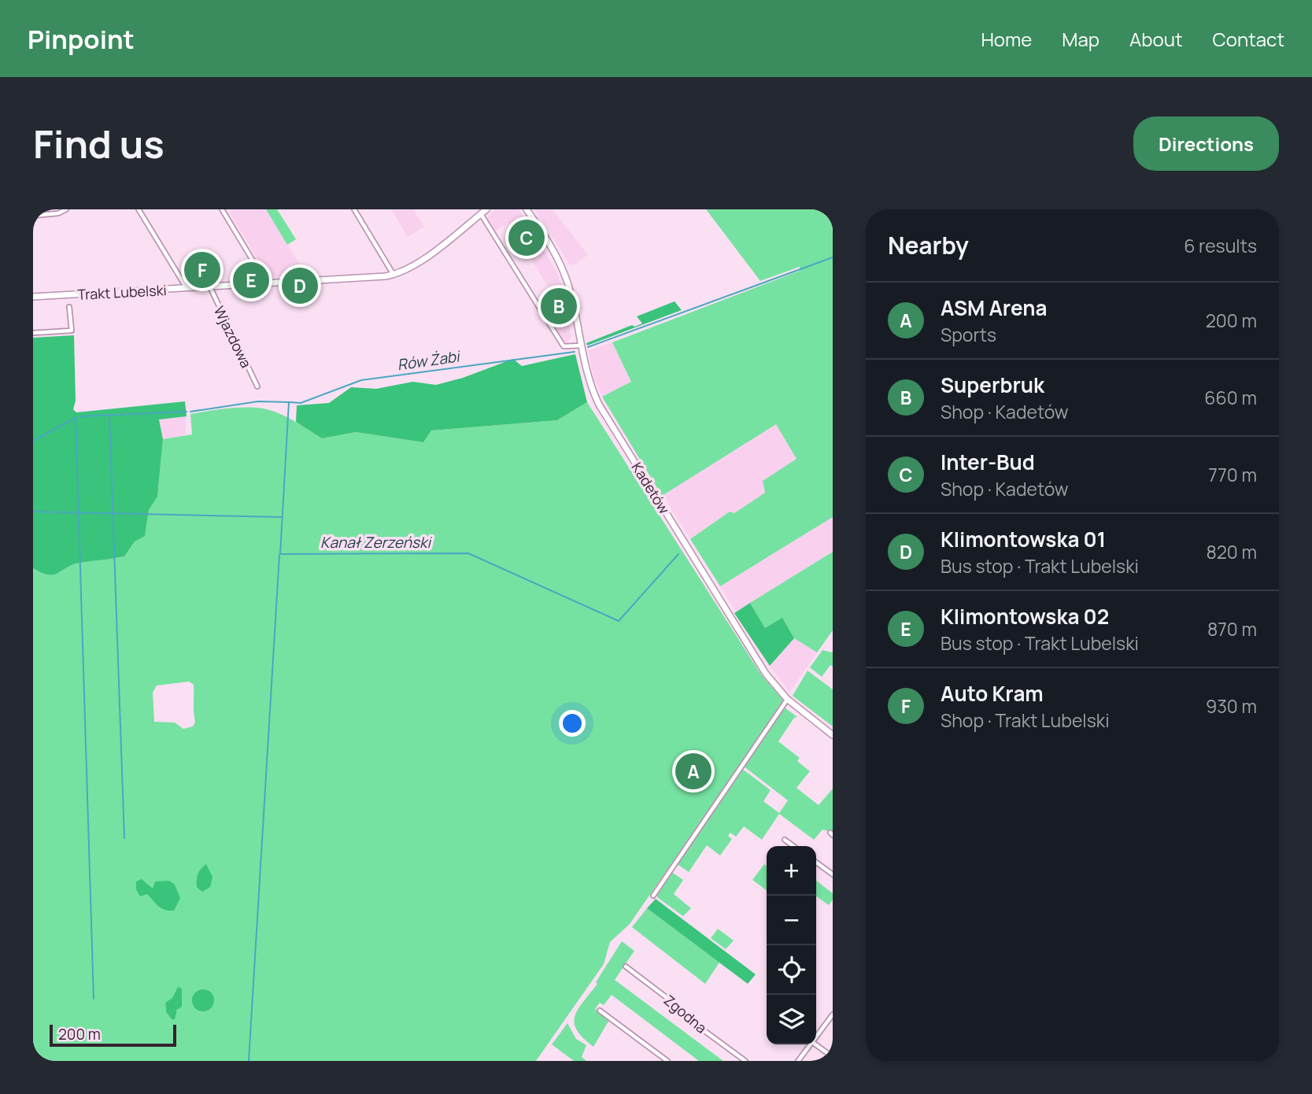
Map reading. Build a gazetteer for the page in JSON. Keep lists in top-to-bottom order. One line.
{"streets":{"street":["Trakt Lubelski","Wjazdowa","Kadetów","Zgodna"]},"crossings":[["Trakt Lubelski","Wjazdowa"]],"water":["Rów Żabi","Kanał Zerzeński"],"scale_bar":"200 m","page":{"header":"Pinpoint","nav":["Home","Map","About","Contact"],"buttons":"Directions","title":"Find us","heading":["Nearby","6 results"],"pins":["C","F","E","D","B","A"],"list":[{"mark":"A","name":"ASM Arena","note":"Sports","value":"200 m"},{"mark":"B","name":"Superbruk","note":"Shop · Kadetów","value":"660 m"},{"mark":"C","name":"Inter-Bud","note":"Shop · Kadetów","value":"770 m"},{"mark":"D","name":"Klimontowska 01","note":"Bus stop · Trakt Lubelski","value":"820 m"},{"mark":"E","name":"Klimontowska 02","note":"Bus stop · Trakt Lubelski","value":"870 m"},{"mark":"F","name":"Auto Kram","note":"Shop · Trakt Lubelski","value":"930 m"}],"map_buttons":["+","−"],"scale":"200 m"}}
